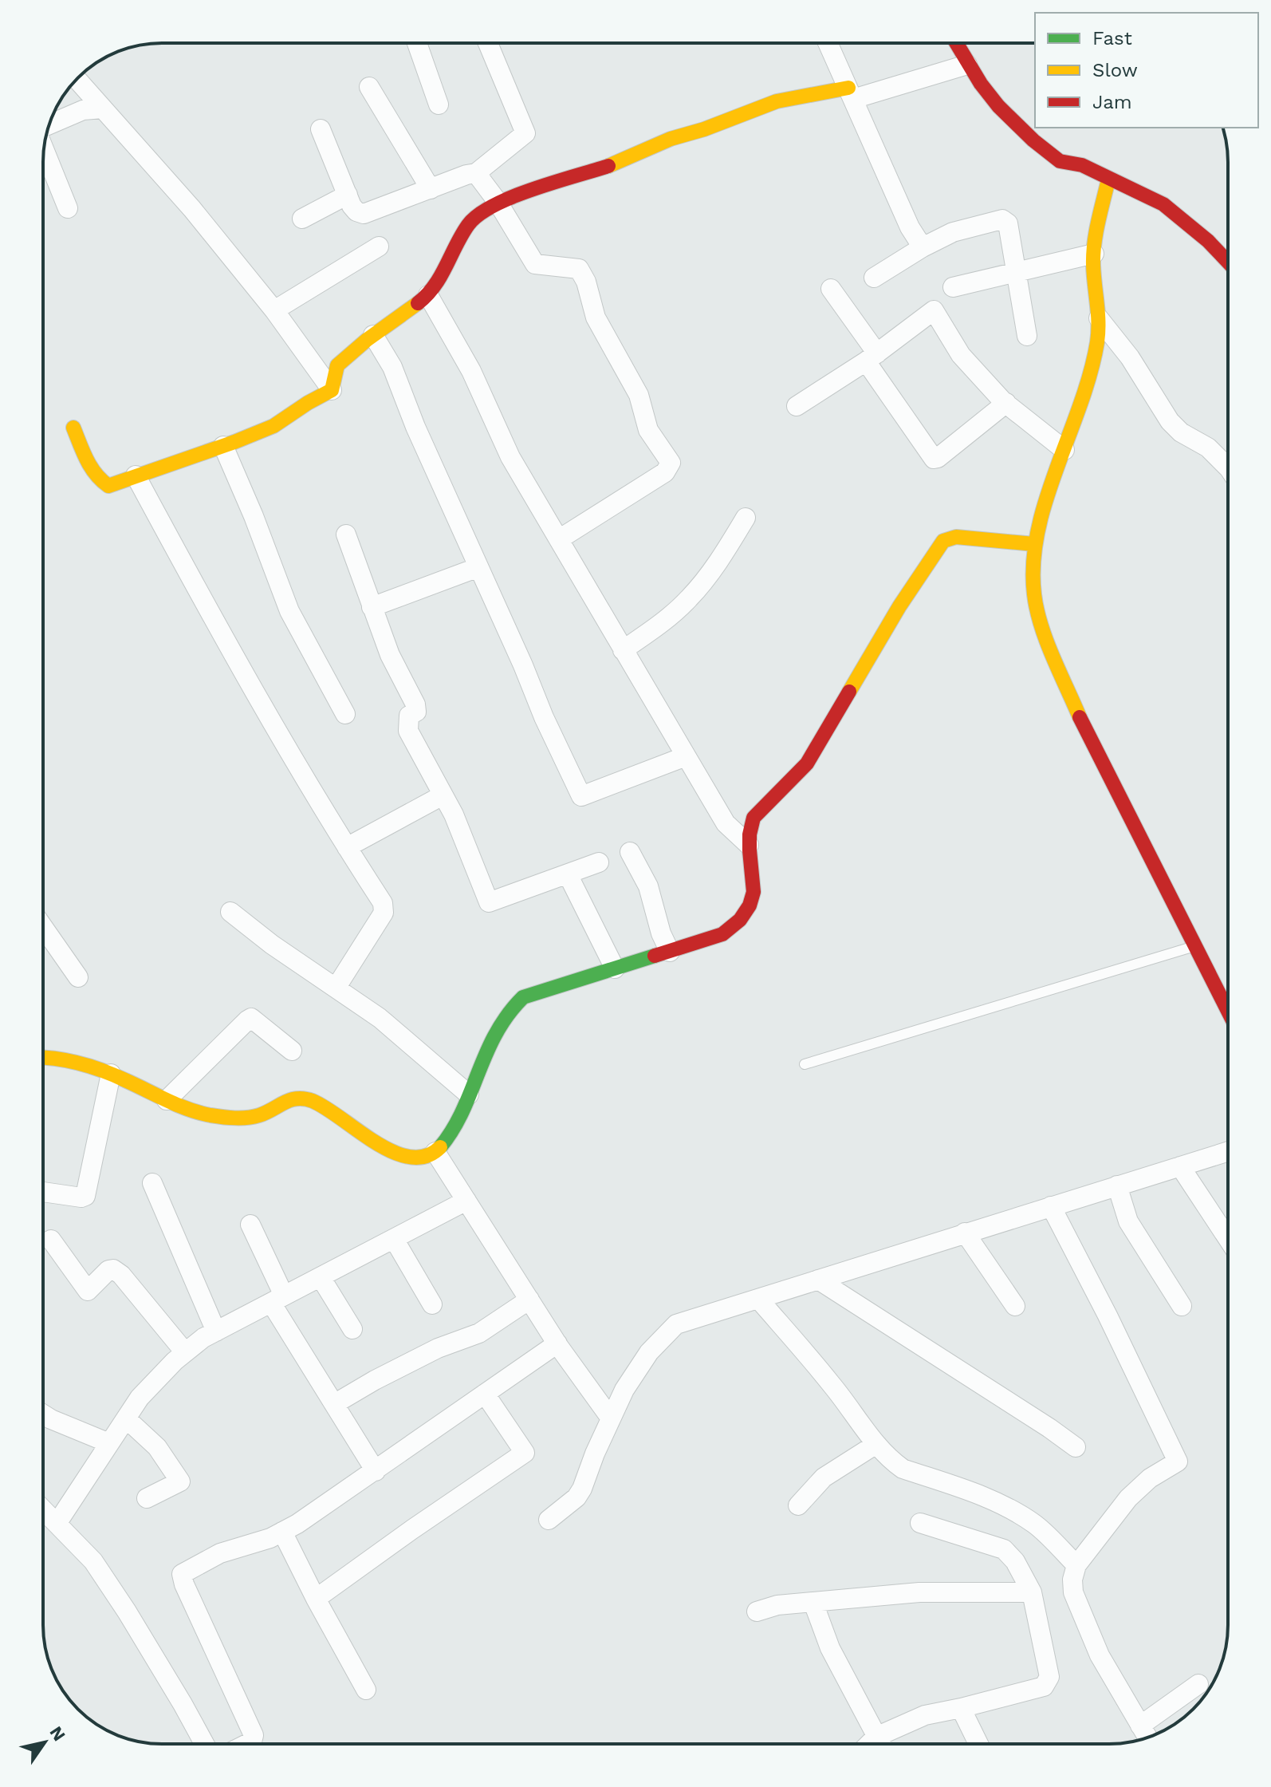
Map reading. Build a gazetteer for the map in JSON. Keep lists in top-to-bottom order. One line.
{"legend":["Fast","Slow","Jam"],"north":"top right"}
